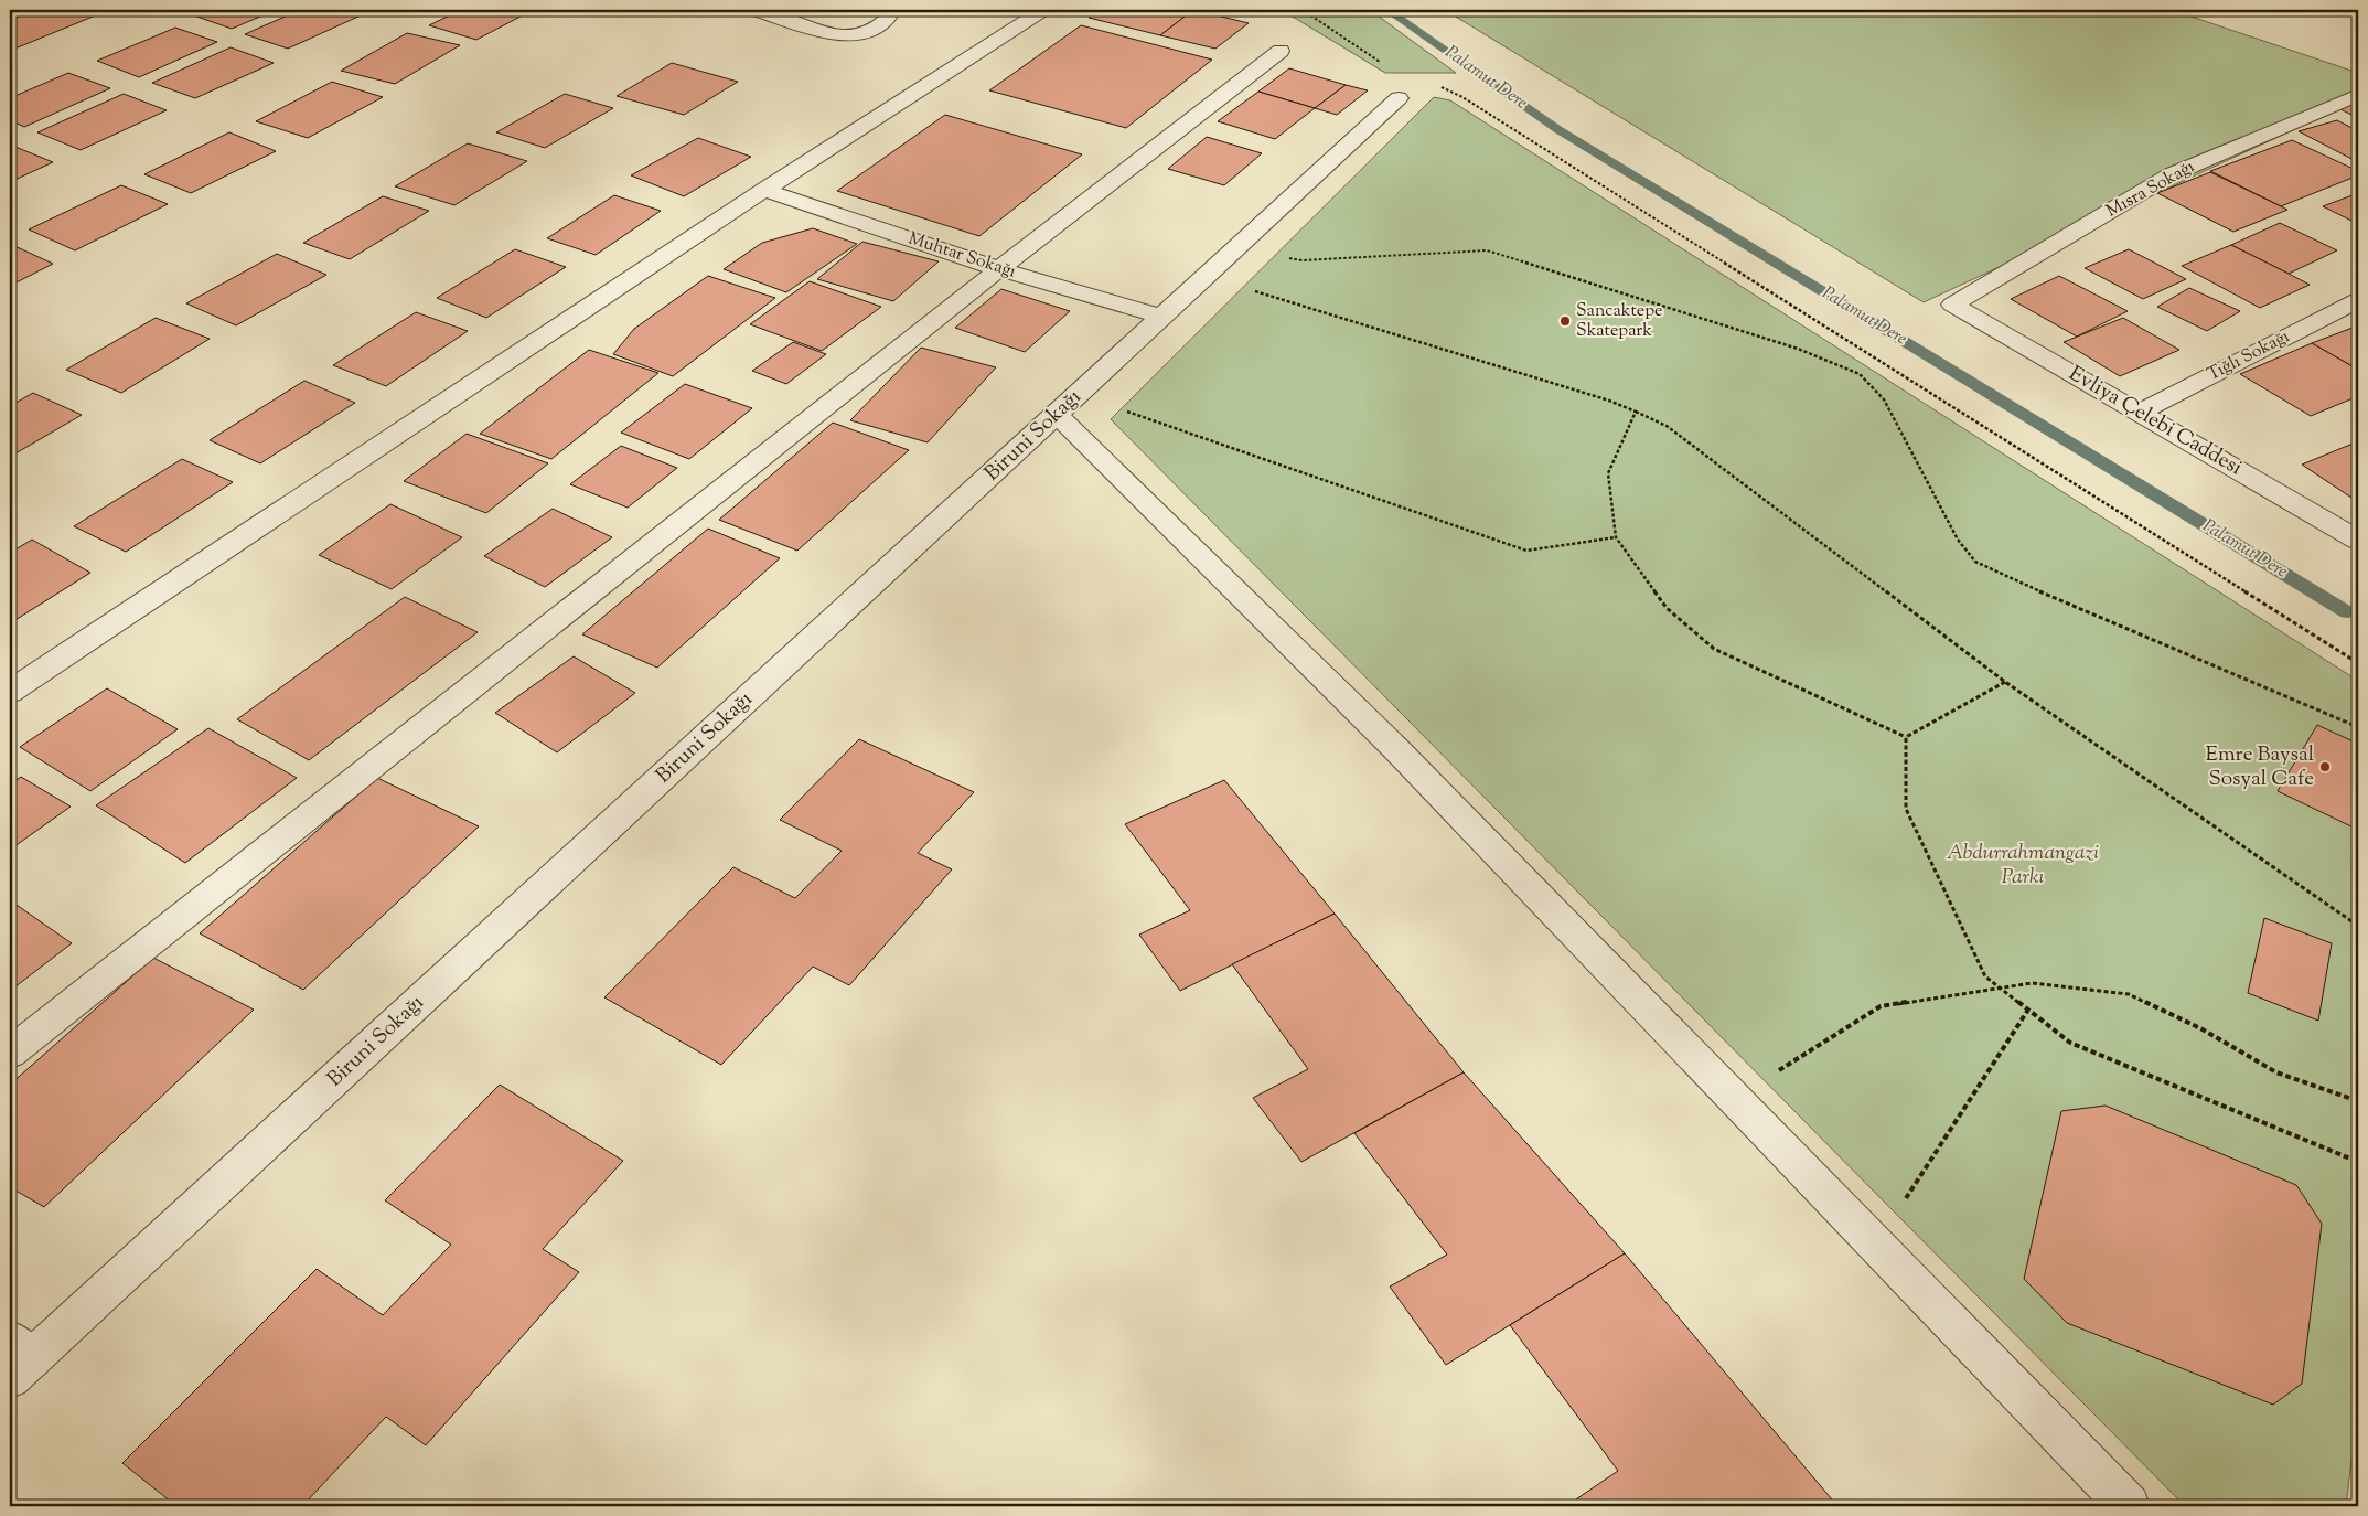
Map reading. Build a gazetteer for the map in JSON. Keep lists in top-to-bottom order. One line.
{"streets":{"street":["Mısra Sokağı","Muhtar Sokağı","Tığlı Sokağı","Evliya Çelebi Caddesi","Biruni Sokağı"]},"crossings":[["Mısra Sokağı","Evliya Çelebi Caddesi"],["Muhtar Sokağı","Biruni Sokağı"],["Tığlı Sokağı","Evliya Çelebi Caddesi"]],"water":["Palamut Dere"],"parks":["Abdurrahmangazi Parkı"],"places":["Sancaktepe Skatepark","Emre Baysal Sosyal Cafe"]}
